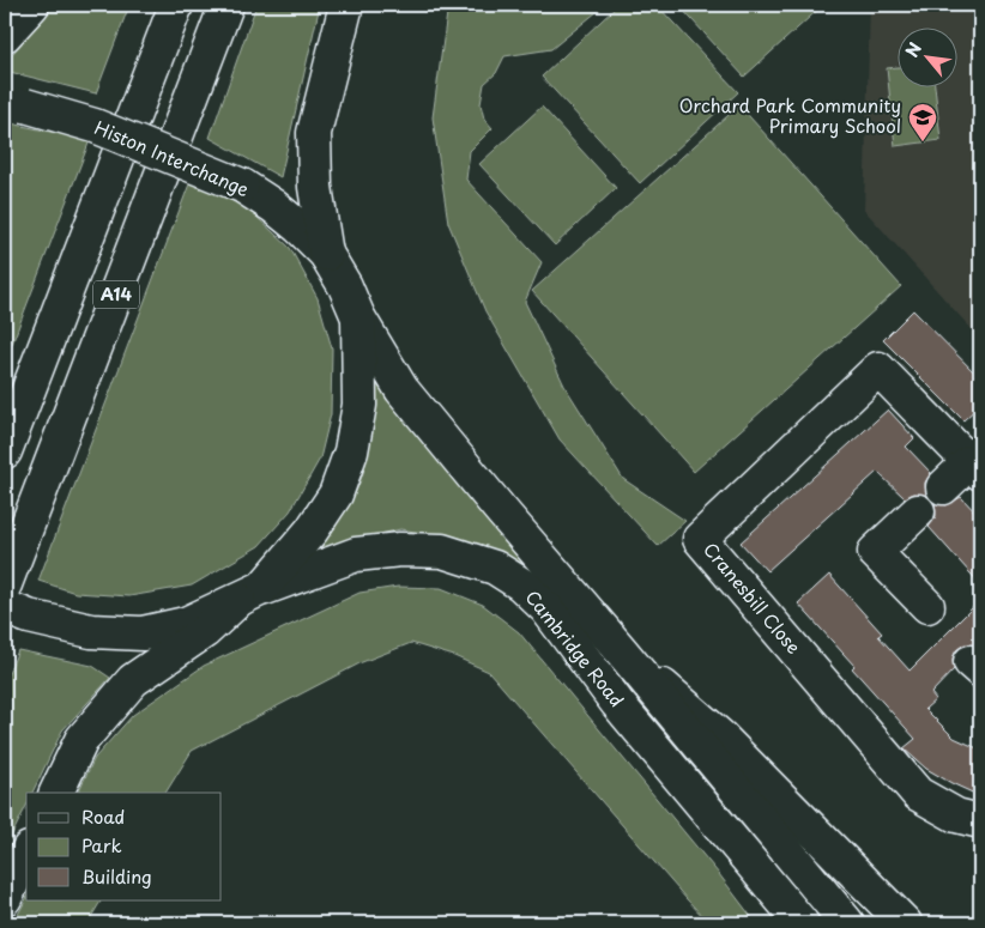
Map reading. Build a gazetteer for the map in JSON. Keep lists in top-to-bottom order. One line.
{"streets":{"main road":["Histon Interchange","A14","Cranesbill Close","Cambridge Road"]},"crossings":[["Histon Interchange","Cambridge Road"]],"places":{"school or university":["Orchard Park Community Primary School"]},"legend":["Road","Park","Building"],"north":"top left"}
